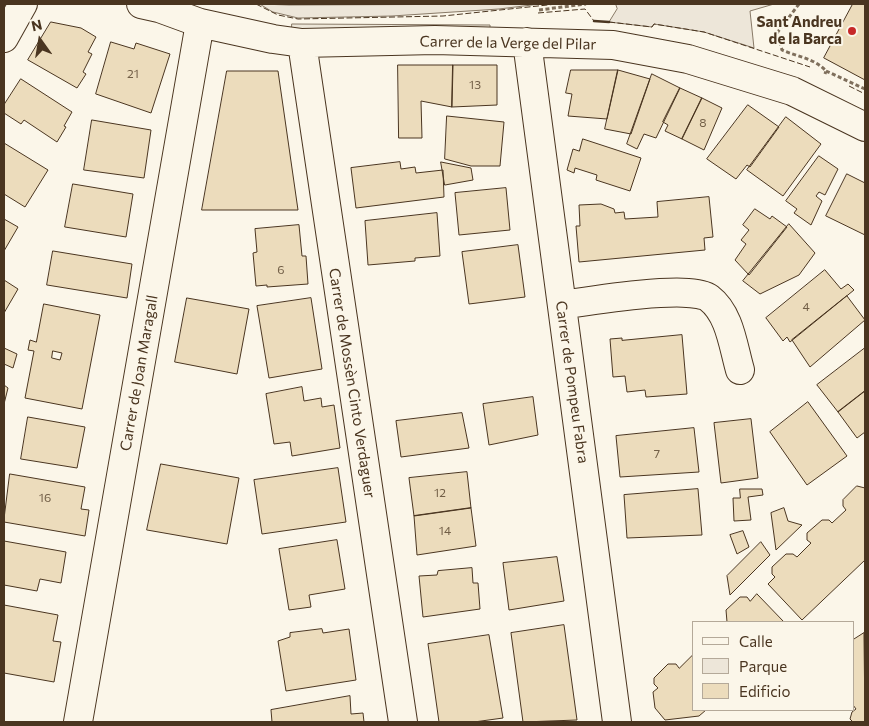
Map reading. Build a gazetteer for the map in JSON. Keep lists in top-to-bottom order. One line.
{"streets":{"street":["Carrer de la Verge del Pilar","Carrer de Joan Maragall","Carrer de Pompeu Fabra","Carrer de Mossèn Cinto Verdaguer"]},"crossings":[["Carrer de la Verge del Pilar","Carrer de Joan Maragall"],["Carrer de la Verge del Pilar","Carrer de Pompeu Fabra"],["Carrer de la Verge del Pilar","Carrer de Mossèn Cinto Verdaguer"]],"places":["Sant Andreu de la Barca"],"house_numbers":["21","13","8","6","4","7","12","16","14"],"legend":["Calle","Parque","Edificio"],"north":"top"}
